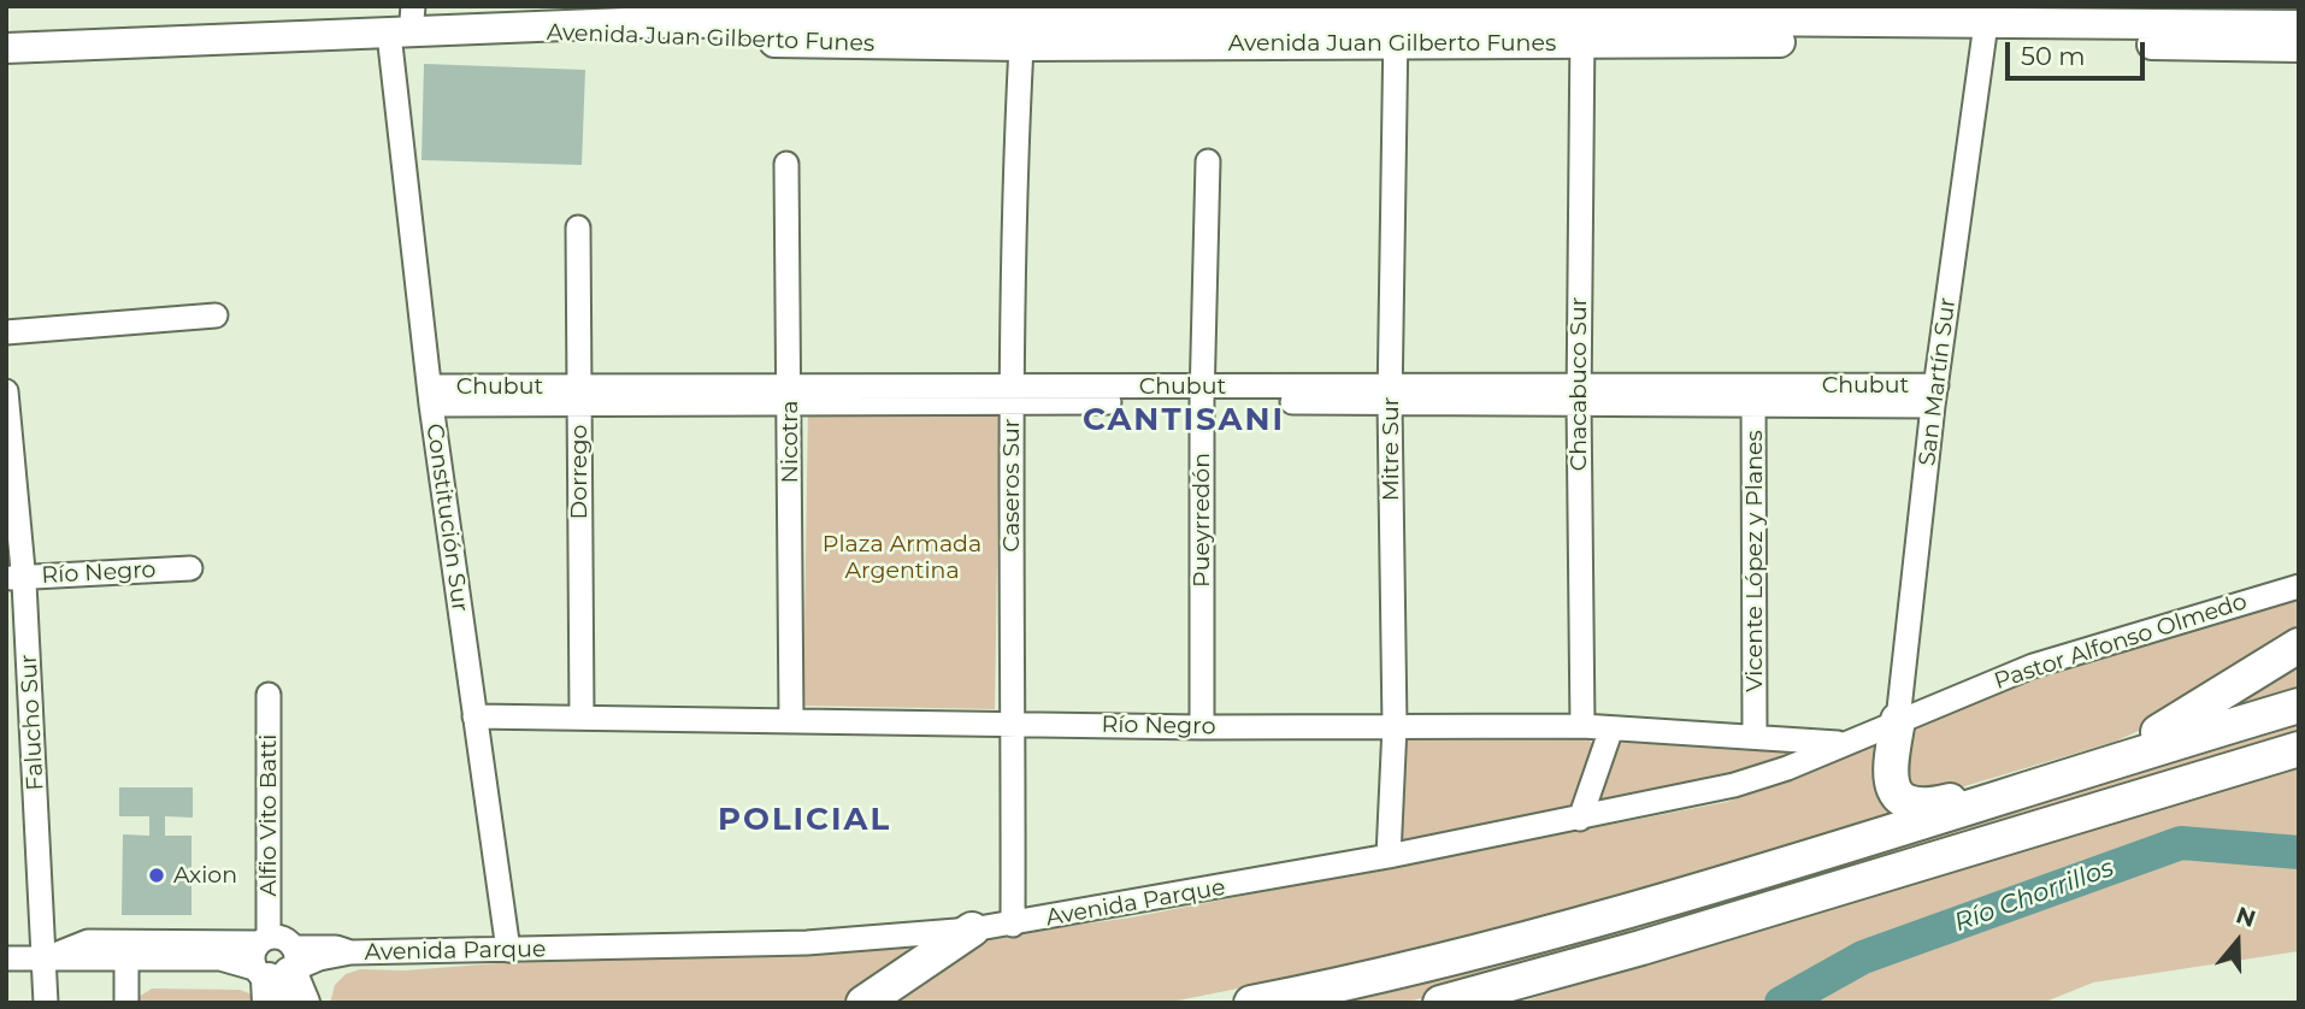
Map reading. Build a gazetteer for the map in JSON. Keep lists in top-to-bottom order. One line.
{"streets":{"main road":["Avenida Juan Gilberto Funes"],"street":["San Martín Sur","Chacabuco Sur","Chubut","Nicotra","Mitre Sur","Dorrego","Caseros Sur","Constitución Sur","Pueyrredón","Vicente López y Planes","Río Negro","Pastor Alfonso Olmedo","Falucho Sur","Alfio Vito Batti","Avenida Parque"]},"crossings":[["Avenida Juan Gilberto Funes","San Martín Sur"],["Avenida Juan Gilberto Funes","Chacabuco Sur"],["Avenida Juan Gilberto Funes","Mitre Sur"],["Avenida Juan Gilberto Funes","Caseros Sur"],["Avenida Juan Gilberto Funes","Constitución Sur"],["San Martín Sur","Chubut"],["San Martín Sur","Pastor Alfonso Olmedo"],["San Martín Sur","Avenida Parque"],["Chacabuco Sur","Chubut"],["Chacabuco Sur","Río Negro"],["Chubut","Nicotra"],["Chubut","Mitre Sur"],["Chubut","Dorrego"],["Chubut","Caseros Sur"],["Chubut","Constitución Sur"],["Chubut","Pueyrredón"],["Chubut","Vicente López y Planes"],["Nicotra","Río Negro"],["Mitre Sur","Río Negro"],["Mitre Sur","Avenida Parque"],["Dorrego","Río Negro"],["Caseros Sur","Río Negro"],["Caseros Sur","Avenida Parque"],["Constitución Sur","Río Negro"],["Constitución Sur","Avenida Parque"],["Pueyrredón","Río Negro"],["Vicente López y Planes","Río Negro"],["Río Negro","Falucho Sur"],["Río Negro","Avenida Parque"],["Pastor Alfonso Olmedo","Avenida Parque"],["Alfio Vito Batti","Avenida Parque"]],"districts":["CANTISANI","POLICIAL"],"water":["Río Chorrillos"],"parks":["Plaza Armada Argentina"],"places":["Axion"],"scale_bar":"50 m","north":"top"}
